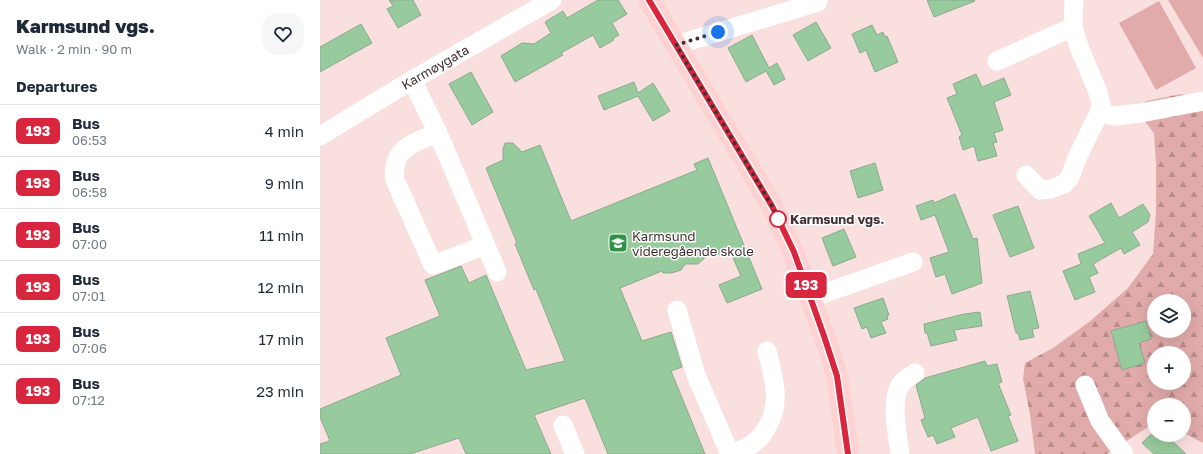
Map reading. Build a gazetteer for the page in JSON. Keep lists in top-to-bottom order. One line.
{"streets":{"street":["Karmøygata"]},"places":{"other":["Karmsund vgs."],"school or university":["Karmsund videregående skole"]},"lines":["bus line 193"],"page":{"heading":[["Karmsund vgs.","Walk · 2 min · 90 m"],"Departures"],"on_map":"193","list":[{"mark":"193","name":"Bus","note":"06:53","value":"4 min"},{"mark":"193","name":"Bus","note":"06:58","value":"9 min"},{"mark":"193","name":"Bus","note":"07:00","value":"11 min"},{"mark":"193","name":"Bus","note":"07:01","value":"12 min"},{"mark":"193","name":"Bus","note":"07:06","value":"17 min"},{"mark":"193","name":"Bus","note":"07:12","value":"23 min"}],"map_buttons":["+","−"]}}
